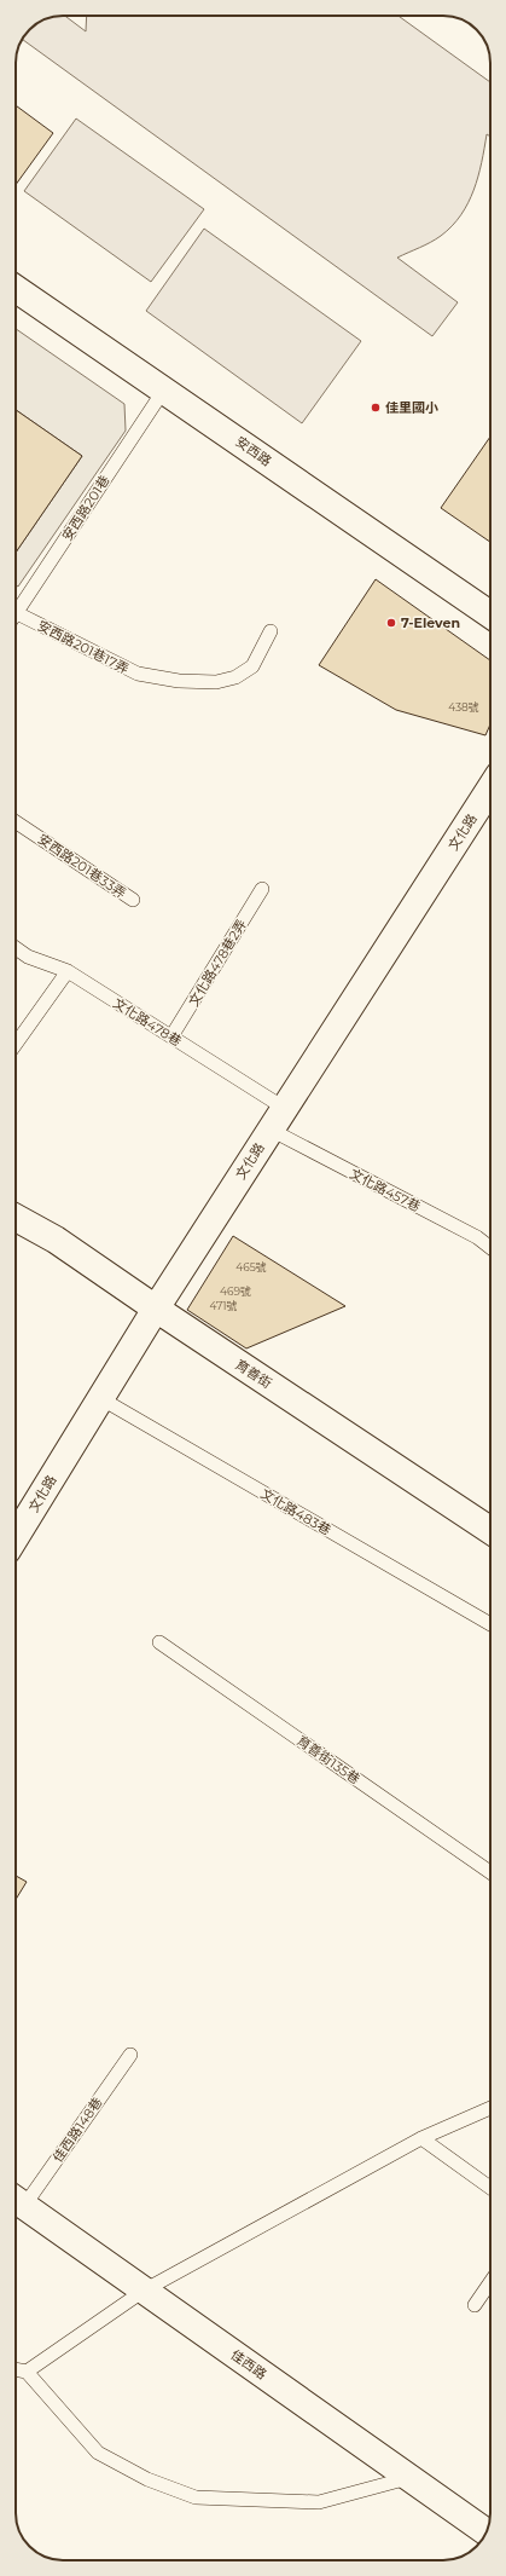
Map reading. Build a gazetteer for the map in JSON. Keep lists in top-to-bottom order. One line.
{"streets":{"street":["安西路","文化路","育善街","佳西路"],"lane":["安西路201巷","安西路201巷17弄","安西路201巷33弄","文化路478巷2弄","文化路478巷","文化路457巷","文化路483巷","育善街135巷","佳西路148巷"]},"crossings":[["安西路","安西路201巷"],["安西路201巷","安西路201巷17弄"],["文化路","文化路478巷"],["文化路","文化路457巷"],["文化路","育善街"],["文化路","文化路483巷"],["文化路478巷2弄","文化路478巷"],["佳西路148巷","佳西路"]],"places":["佳里國小","7-Eleven"],"house_numbers":["438號","465號","469號","471號"]}
